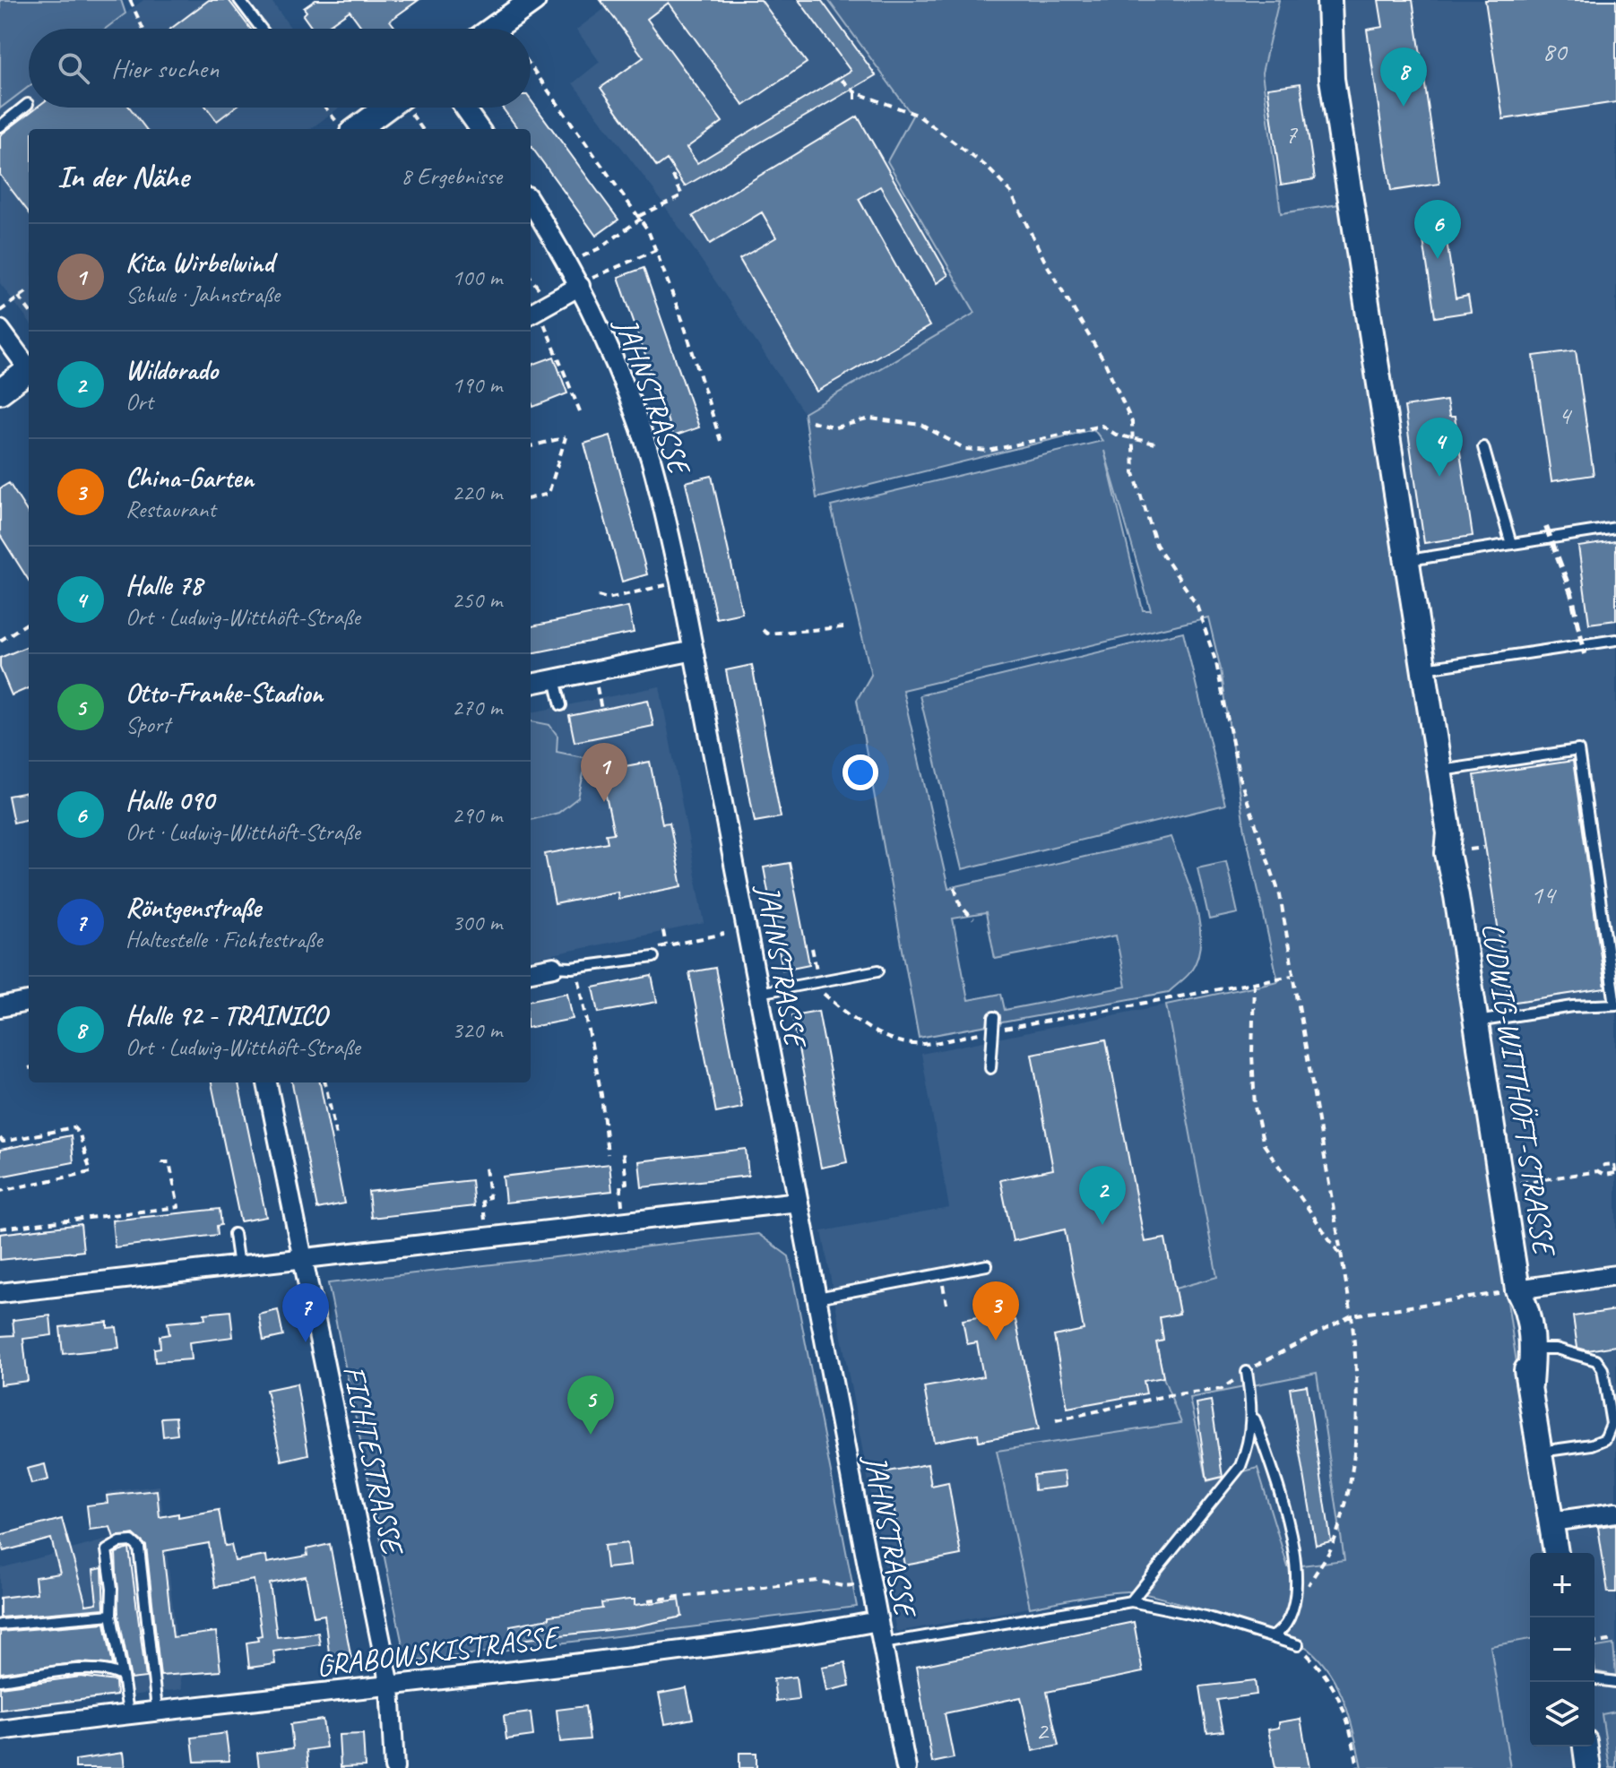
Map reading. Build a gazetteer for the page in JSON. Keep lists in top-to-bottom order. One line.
{"streets":{"street":["JAHNSTRASSE","LUDWIG-WITTHÖFT-STRASSE","FICHTESTRASSE","GRABOWSKISTRASSE"]},"crossings":[["JAHNSTRASSE","GRABOWSKISTRASSE"],["FICHTESTRASSE","GRABOWSKISTRASSE"]],"house_numbers":["80","7","4","14","2"],"page":{"search":"Hier suchen","pins":["8","6","4","1","2","3","7","5"],"heading":["In der Nähe","8 Ergebnisse"],"list":[{"mark":"1","name":"Kita Wirbelwind","note":"Schule · Jahnstraße","value":"100 m"},{"mark":"2","name":"Wildorado","note":"Ort","value":"190 m"},{"mark":"3","name":"China-Garten","note":"Restaurant","value":"220 m"},{"mark":"4","name":"Halle 78","note":"Ort · Ludwig-Witthöft-Straße","value":"250 m"},{"mark":"5","name":"Otto-Franke-Stadion","note":"Sport","value":"270 m"},{"mark":"6","name":"Halle 090","note":"Ort · Ludwig-Witthöft-Straße","value":"290 m"},{"mark":"7","name":"Röntgenstraße","note":"Haltestelle · Fichtestraße","value":"300 m"},{"mark":"8","name":"Halle 92 - TRAINICO","note":"Ort · Ludwig-Witthöft-Straße","value":"320 m"}],"map_buttons":["+","−"]}}
